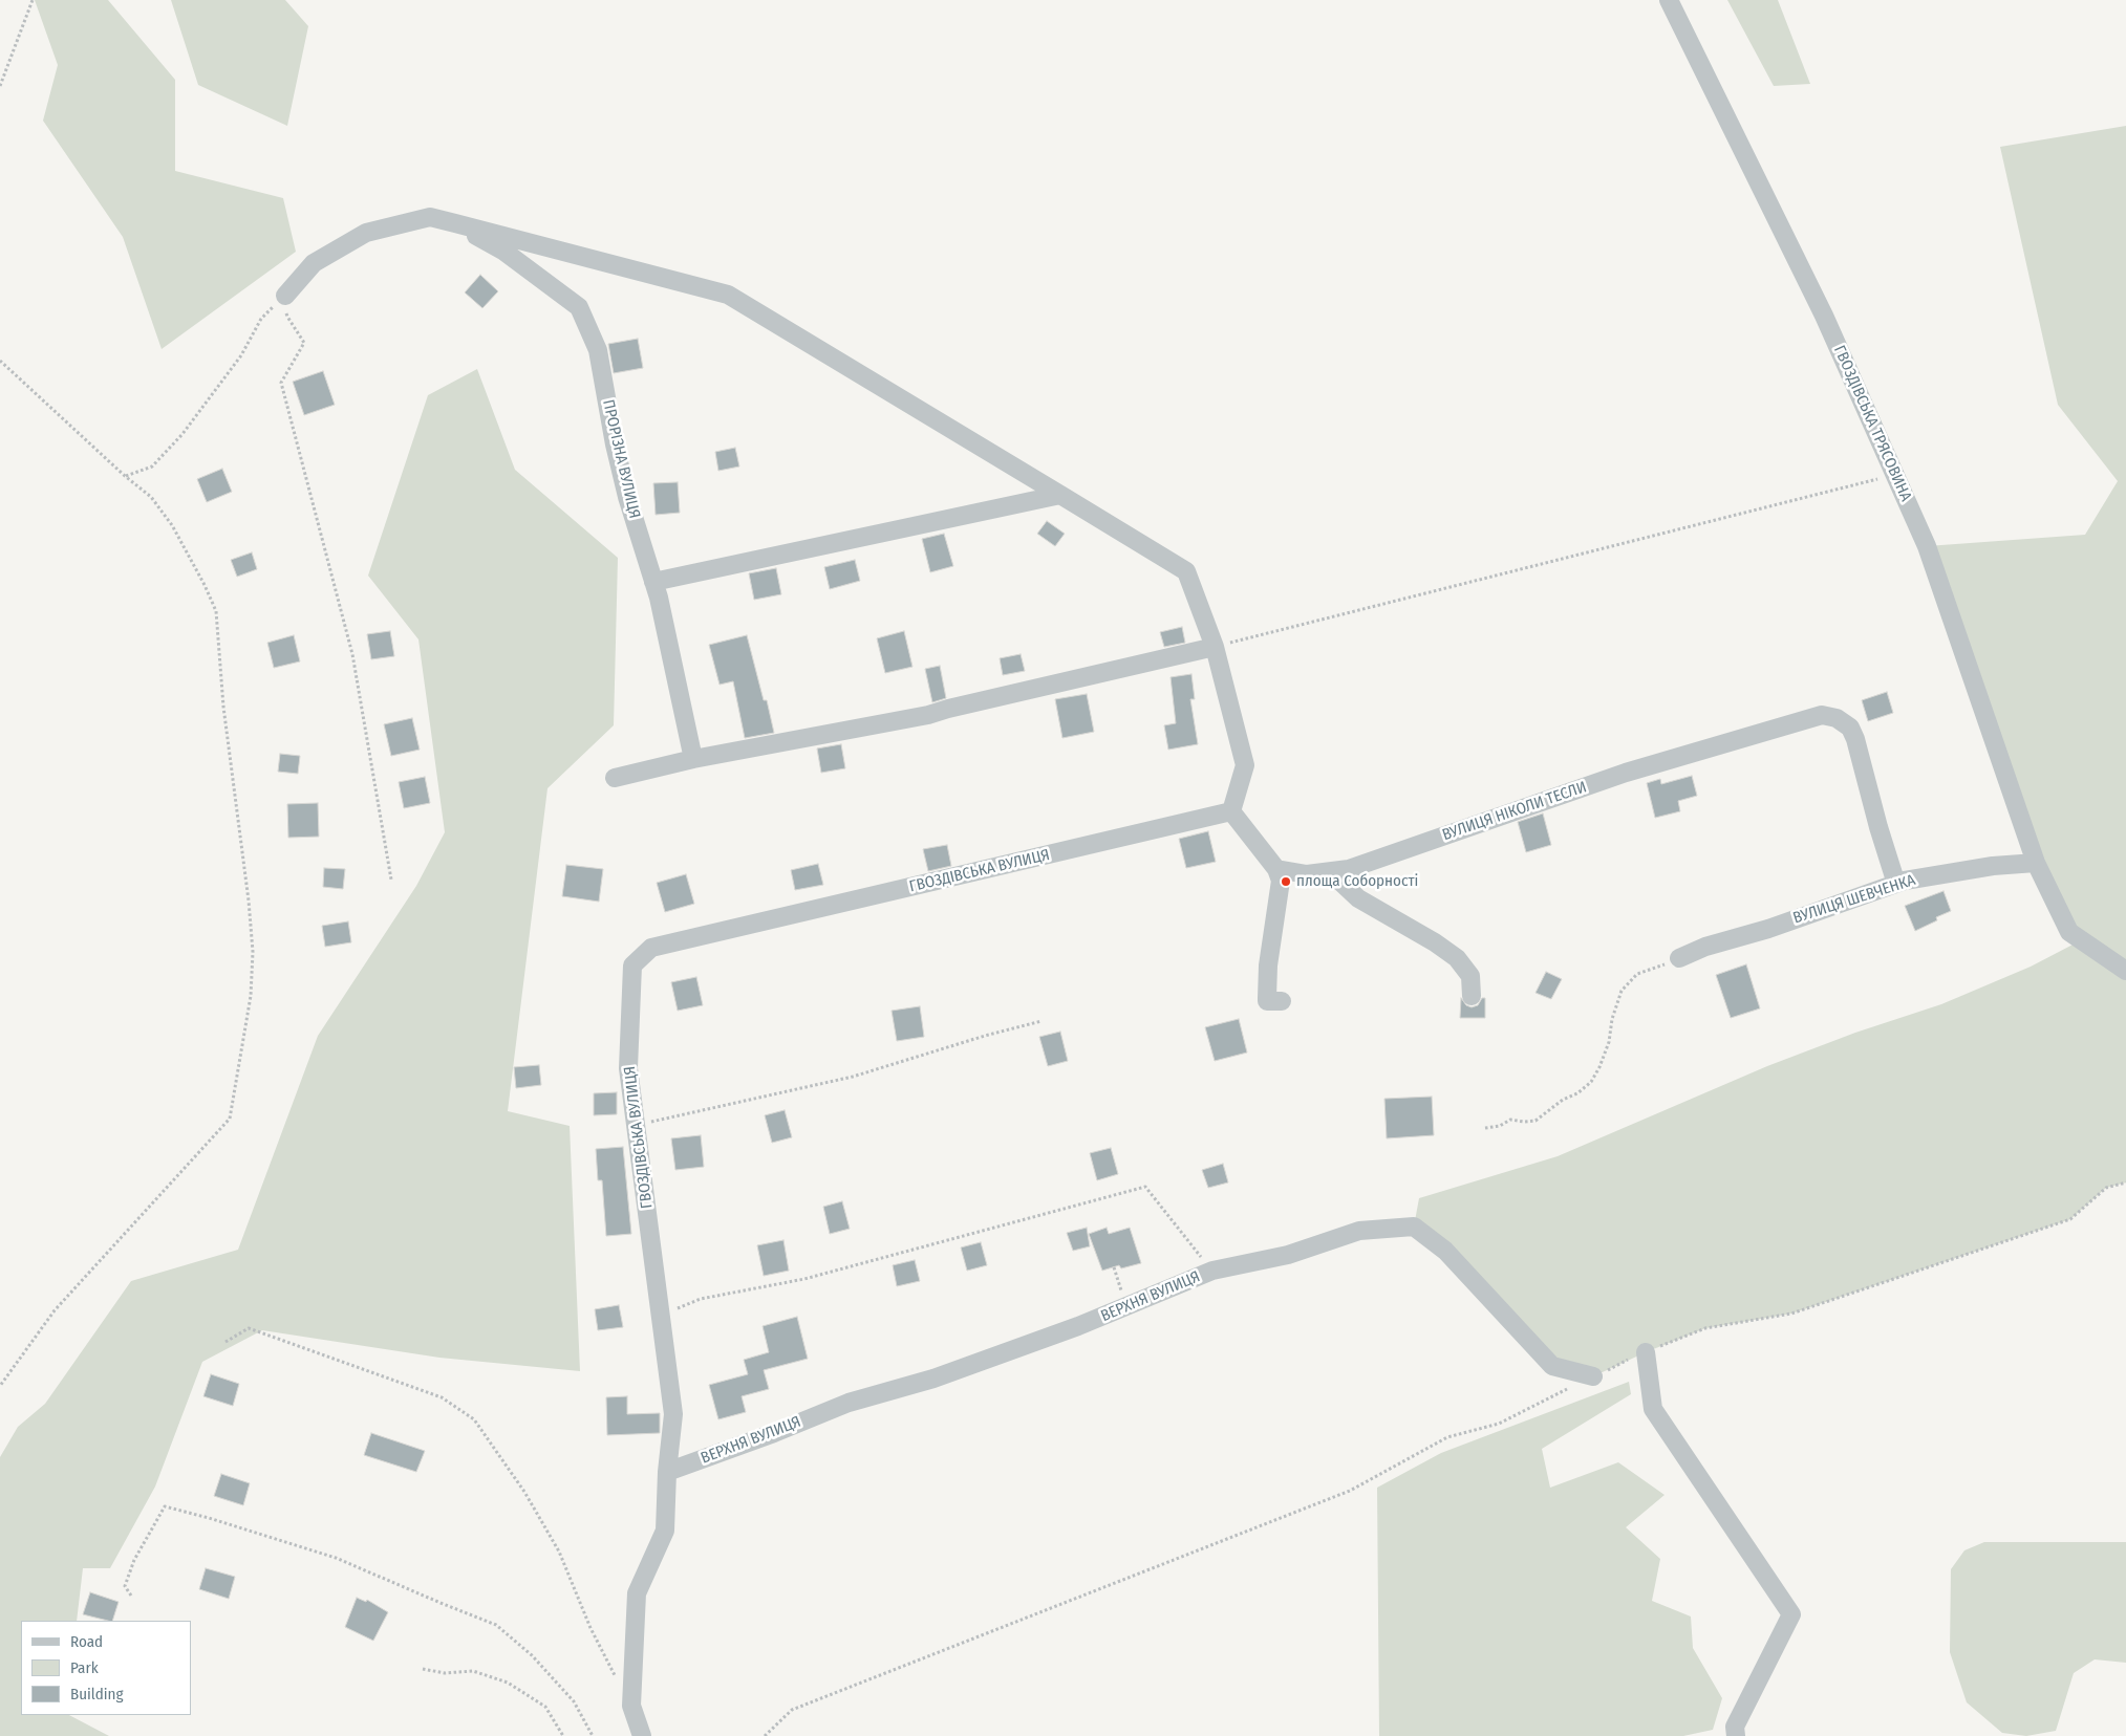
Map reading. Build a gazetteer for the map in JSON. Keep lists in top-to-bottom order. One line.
{"streets":{"street":["ГВОЗДІВСЬКА ТРЯСОВИНА","ПРОРІЗНА ВУЛИЦЯ","ВУЛИЦЯ НІКОЛИ ТЕСЛИ","ГВОЗДІВСЬКА ВУЛИЦЯ","ВУЛИЦЯ ШЕВЧЕНКА","ВЕРХНЯ ВУЛИЦЯ"]},"crossings":[["ГВОЗДІВСЬКА ТРЯСОВИНА","ВУЛИЦЯ ШЕВЧЕНКА"],["ВУЛИЦЯ НІКОЛИ ТЕСЛИ","ВУЛИЦЯ ШЕВЧЕНКА"],["ГВОЗДІВСЬКА ВУЛИЦЯ","ВЕРХНЯ ВУЛИЦЯ"]],"places":["площа Соборності"],"legend":["Road","Park","Building"]}
